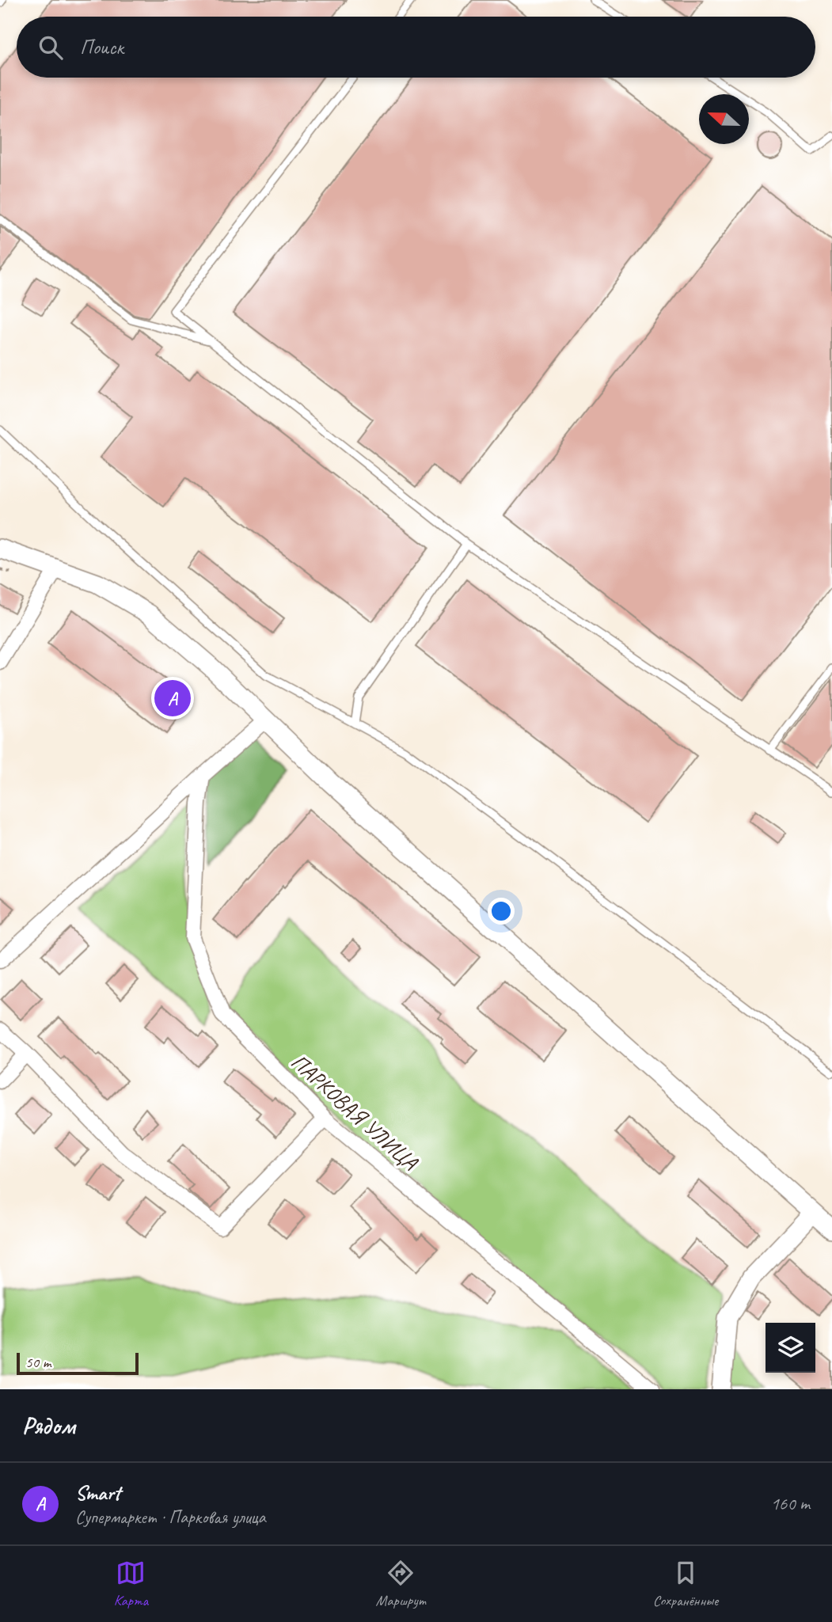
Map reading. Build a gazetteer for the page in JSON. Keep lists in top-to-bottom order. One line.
{"streets":{"street":["ПАРКОВАЯ УЛИЦА"]},"scale_bar":"50 m","north":"left","page":{"search":"Поиск","pins":"A","scale":"50 m","heading":"Рядом","list":[{"mark":"A","name":"Smart","note":"Супермаркет · Парковая улица","value":"160 m"}],"nav":["Карта","Маршрут","Сохранённые"]}}
